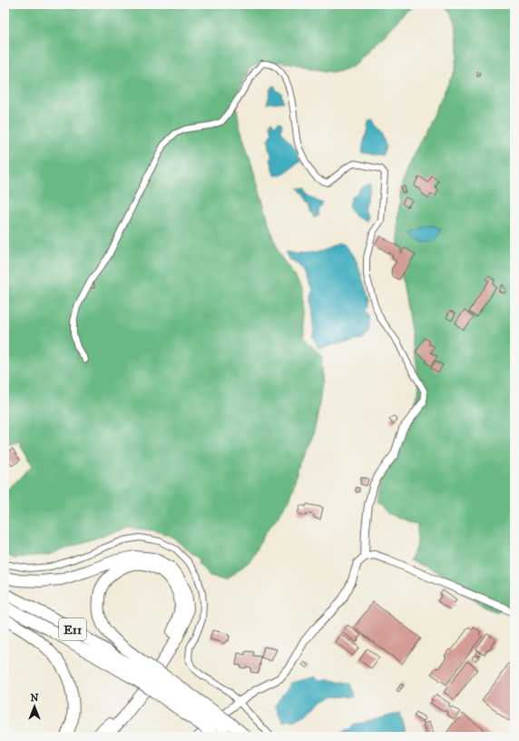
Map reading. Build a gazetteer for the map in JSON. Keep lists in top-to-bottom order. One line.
{"streets":{"highway":["E11"]},"north":"top"}
